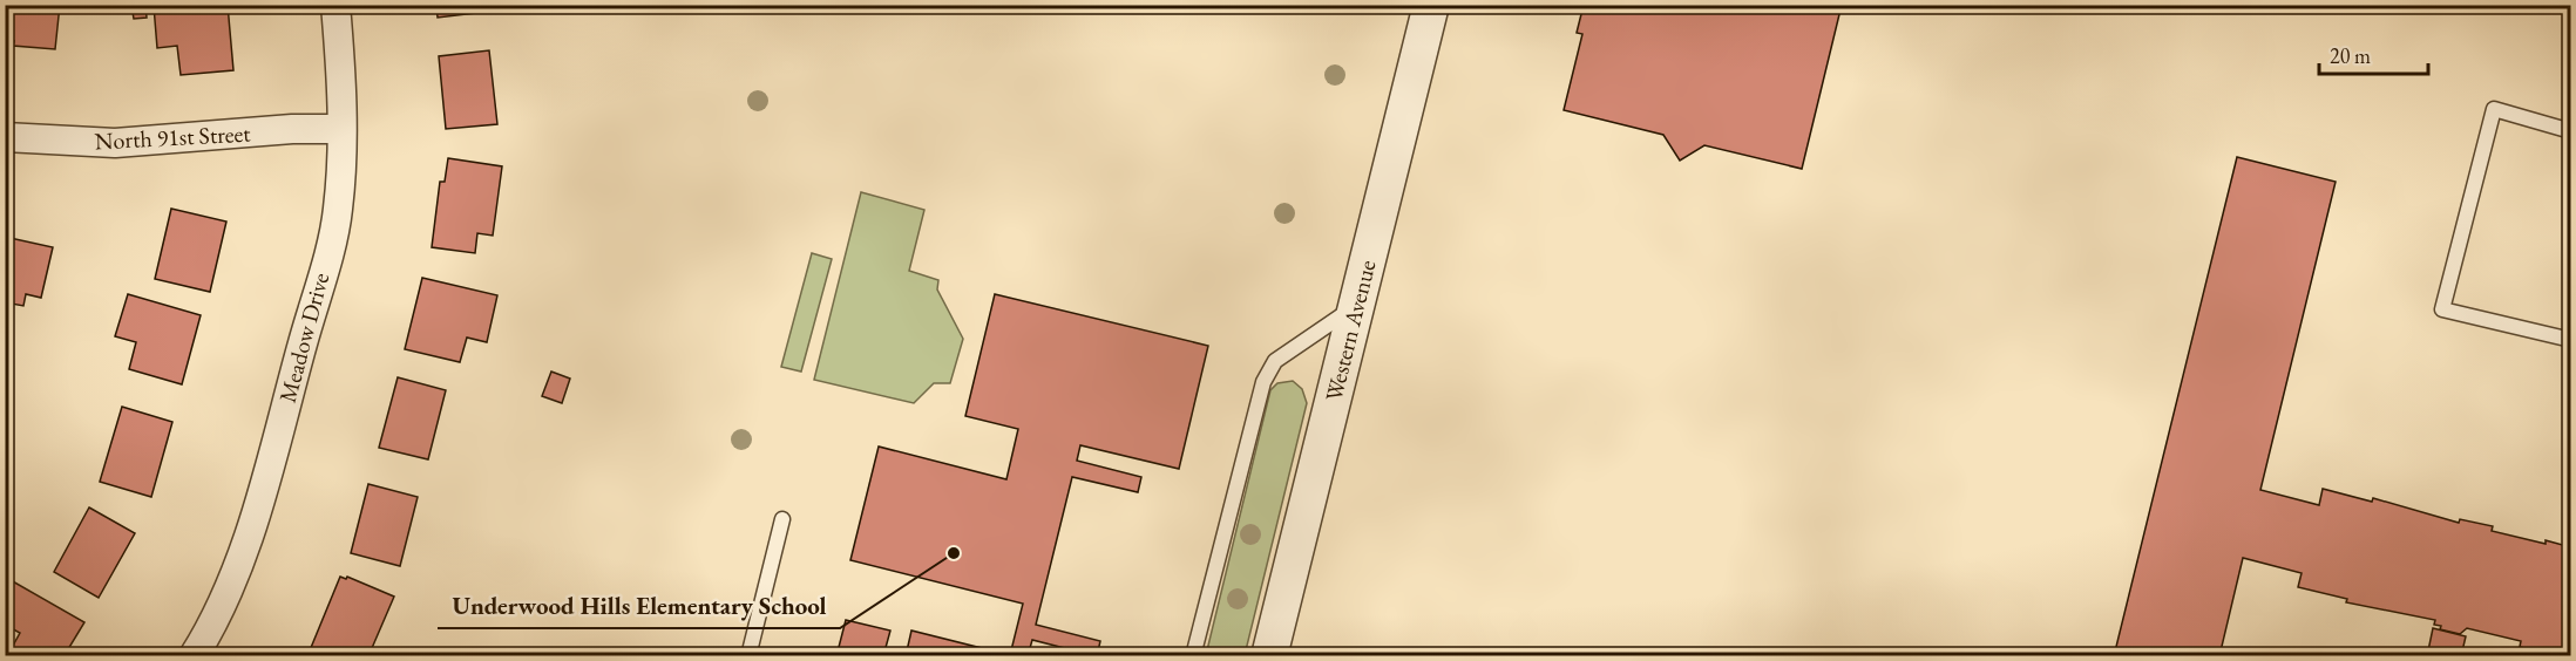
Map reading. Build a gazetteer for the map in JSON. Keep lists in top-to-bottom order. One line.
{"streets":{"street":["North 91st Street","Western Avenue","Meadow Drive"]},"crossings":[["North 91st Street","Meadow Drive"]],"places":["Underwood Hills Elementary School"],"scale_bar":"20 m"}
